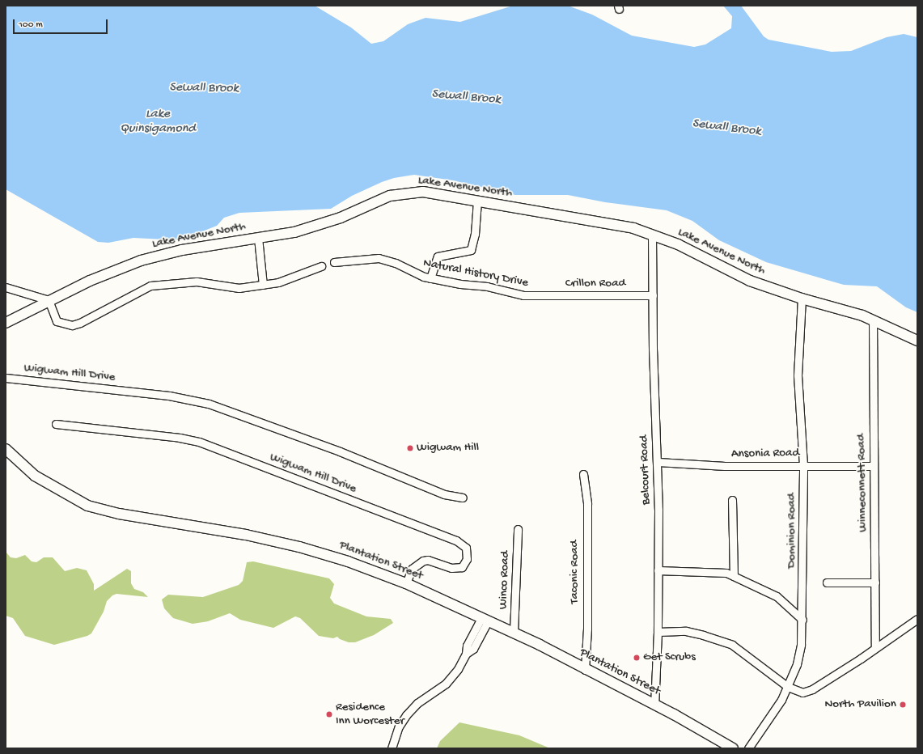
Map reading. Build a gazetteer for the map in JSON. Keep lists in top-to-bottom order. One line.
{"streets":{"main road":["Lake Avenue North","Plantation Street"],"street":["Natural History Drive","Crillon Road","Wigwam Hill Drive","Ansonia Road","Belcourt Road","Winneconnett Road","Dominion Road","Taconic Road","Winco Road"]},"crossings":[["Lake Avenue North","Belcourt Road"],["Lake Avenue North","Winneconnett Road"],["Lake Avenue North","Dominion Road"],["Natural History Drive","Crillon Road"],["Crillon Road","Belcourt Road"],["Wigwam Hill Drive","Plantation Street"],["Ansonia Road","Belcourt Road"],["Ansonia Road","Winneconnett Road"],["Ansonia Road","Dominion Road"],["Belcourt Road","Plantation Street"],["Plantation Street","Taconic Road"],["Plantation Street","Winco Road"]],"water":["Sewall Brook","Lake Quinsigamond"],"places":["Wigwam Hill","Get Scrubs","North Pavilion","Residence Inn Worcester"],"scale_bar":"100 m"}
